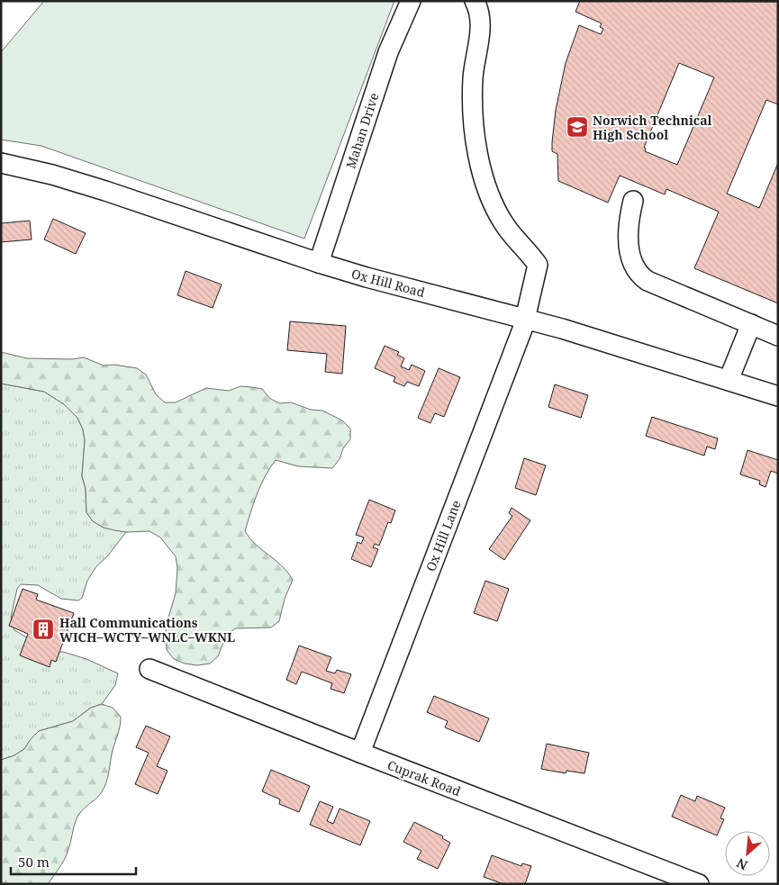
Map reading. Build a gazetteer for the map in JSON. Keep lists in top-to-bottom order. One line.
{"streets":{"street":["Mahan Drive","Ox Hill Road","Ox Hill Lane","Cuprak Road"]},"crossings":[["Mahan Drive","Ox Hill Road"],["Ox Hill Road","Ox Hill Lane"],["Ox Hill Lane","Cuprak Road"]],"places":{"school or university":["Norwich Technical High School"],"building":["Hall Communications WICH–WCTY–WNLC–WKNL"]},"scale_bar":"50 m","north":"bottom left"}
